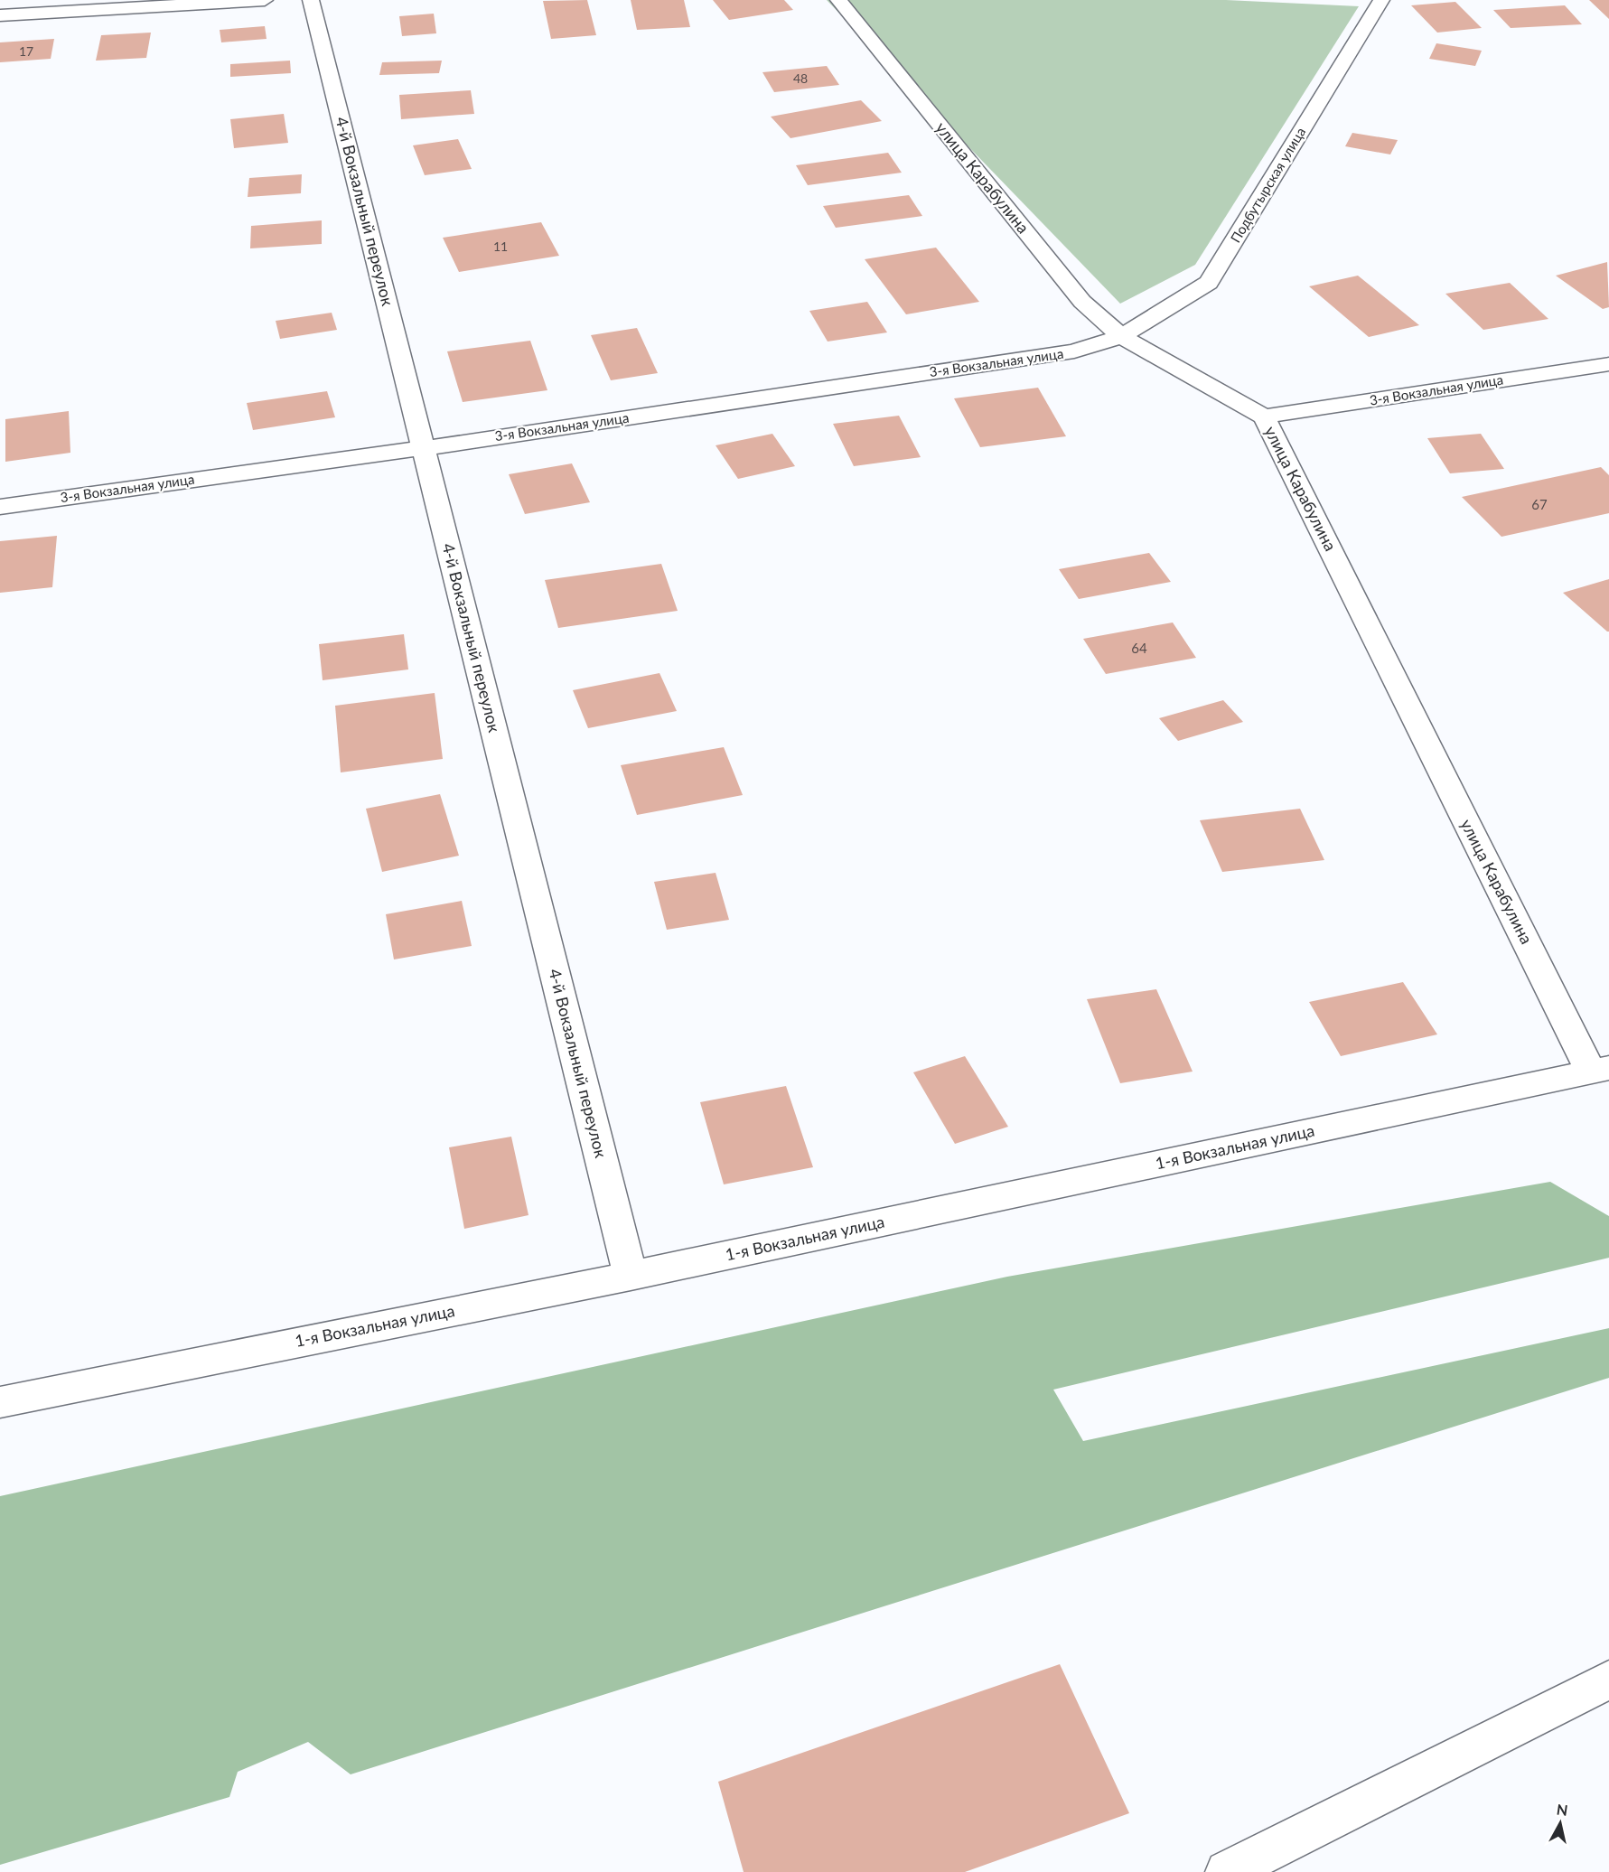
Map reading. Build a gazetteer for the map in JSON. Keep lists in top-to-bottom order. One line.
{"streets":{"street":["улица Карабулина","Подбутырская улица","4-й Вокзальный переулок","3-я Вокзальная улица","1-я Вокзальная улица"]},"crossings":[["улица Карабулина","Подбутырская улица"],["улица Карабулина","3-я Вокзальная улица"],["улица Карабулина","1-я Вокзальная улица"],["Подбутырская улица","3-я Вокзальная улица"],["4-й Вокзальный переулок","3-я Вокзальная улица"],["4-й Вокзальный переулок","1-я Вокзальная улица"]],"house_numbers":["17","48","11","67","64"],"north":"top"}
